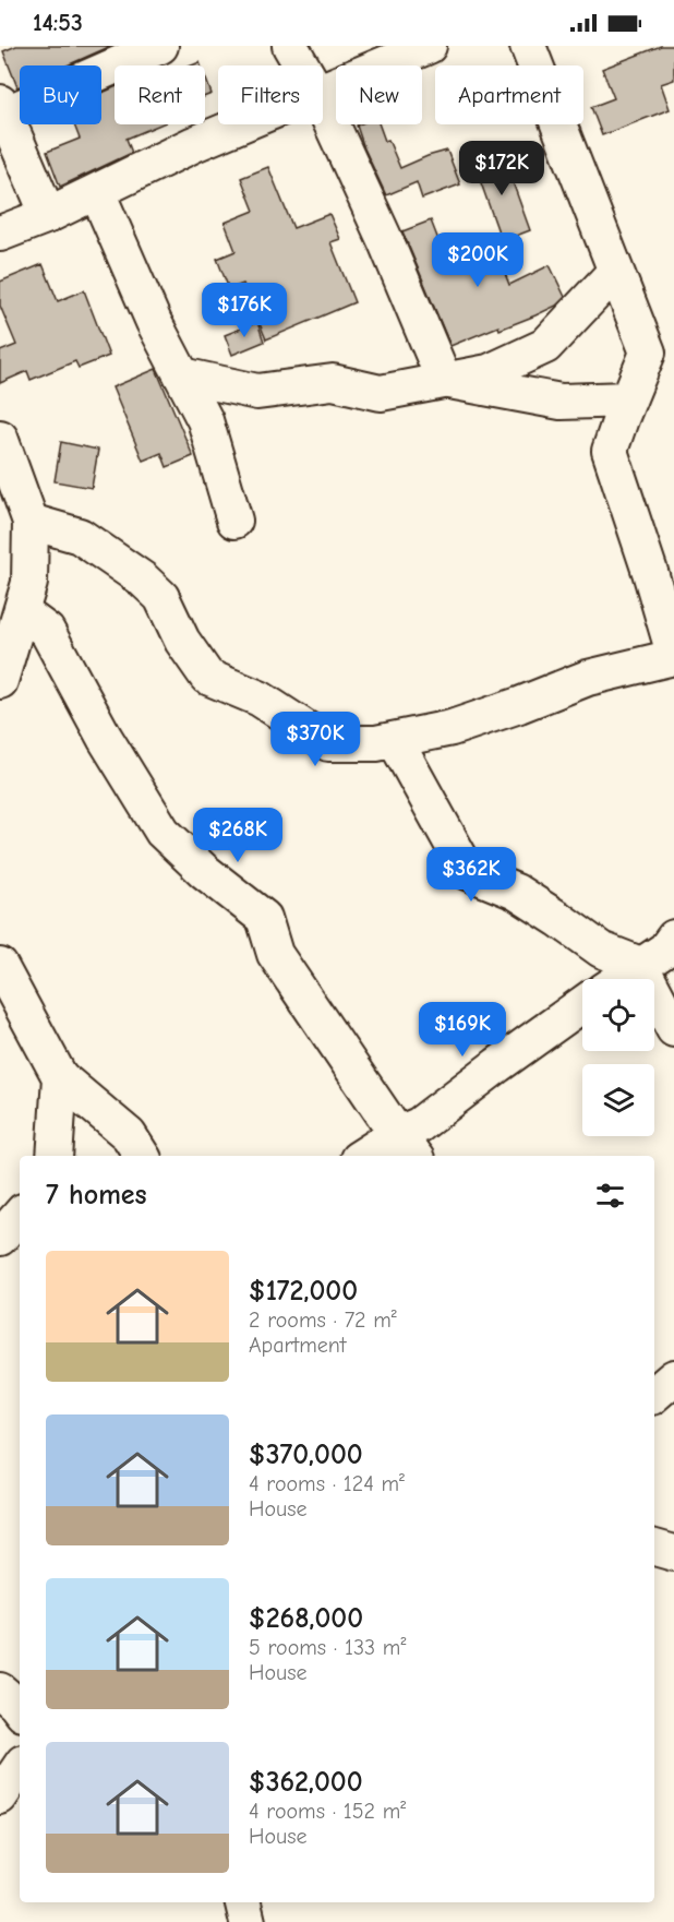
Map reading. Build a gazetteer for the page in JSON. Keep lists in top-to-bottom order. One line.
{"page":{"status":"14:53","chip":["Buy","Rent","Filters","New","Apartment"],"price":["$172K","$200K","$176K","$370K","$268K","$362K","$169K"],"heading":"7 homes","list":[{"name":"$172,000","note":"2 rooms · 72 m² · Apartment"},{"name":"$370,000","note":"4 rooms · 124 m² · House"},{"name":"$268,000","note":"5 rooms · 133 m² · House"},{"name":"$362,000","note":"4 rooms · 152 m² · House"}]}}
